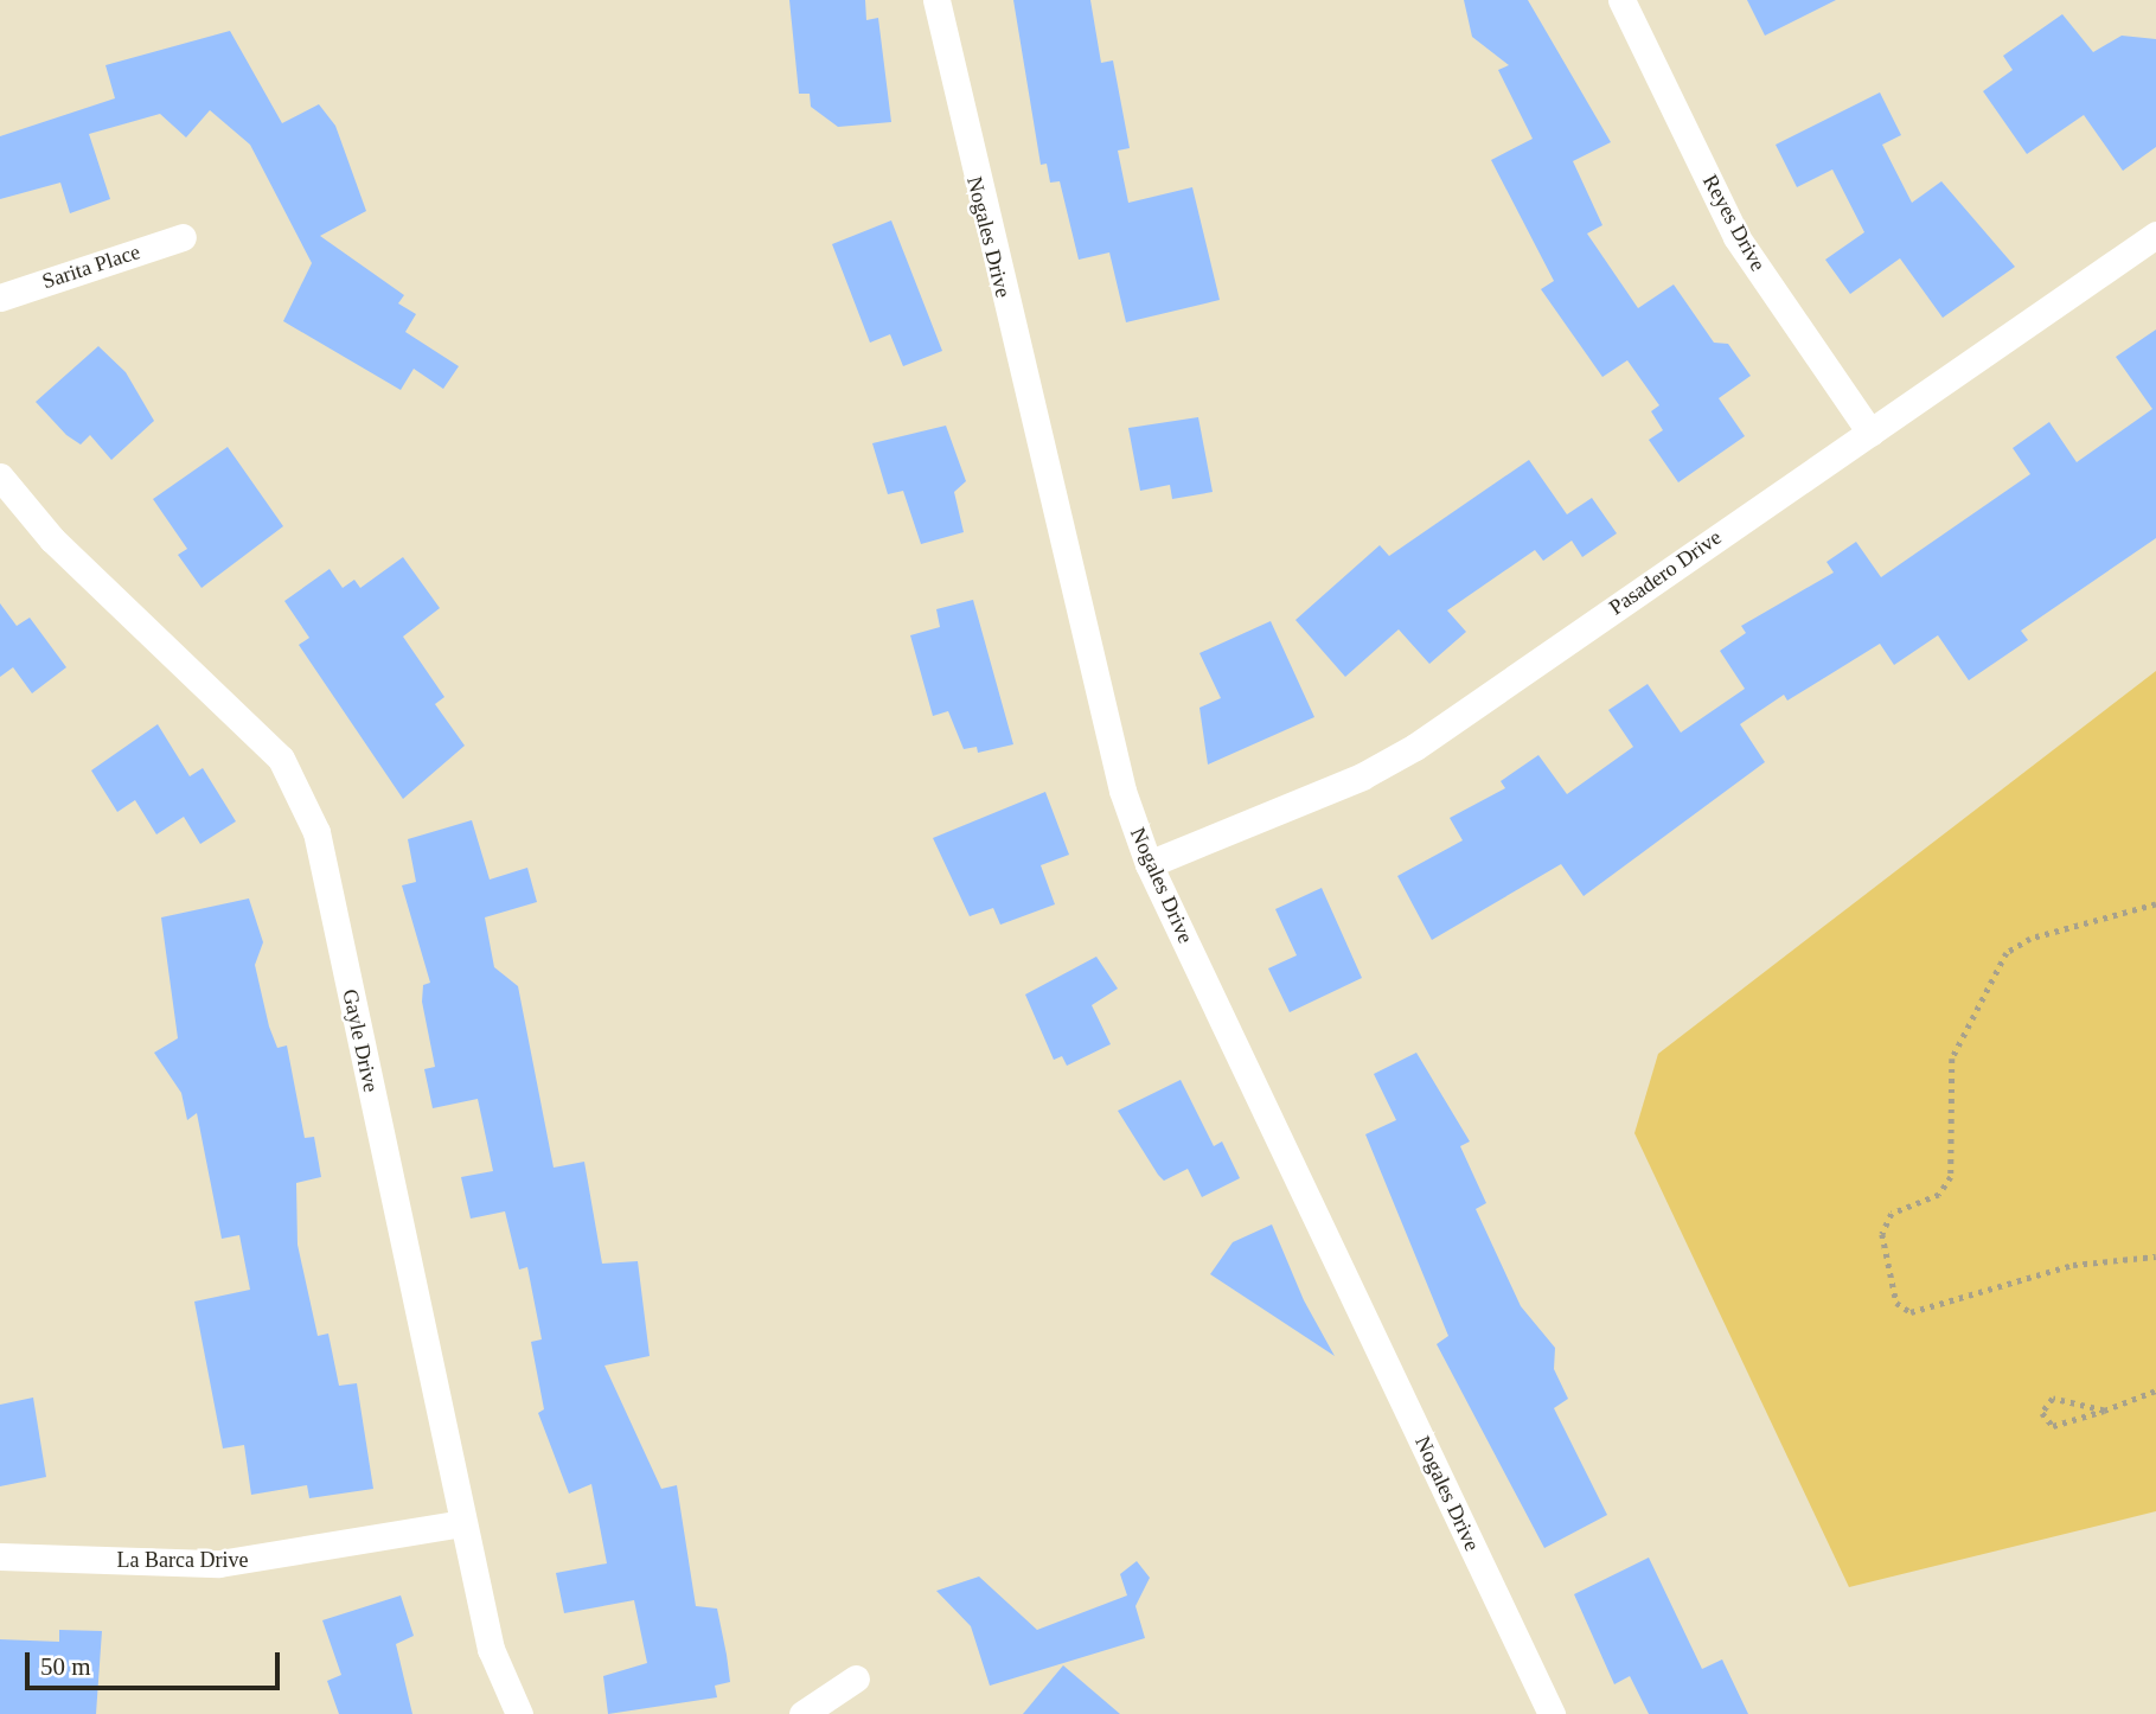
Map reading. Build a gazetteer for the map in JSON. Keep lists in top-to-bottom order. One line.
{"streets":{"street":["Reyes Drive","Nogales Drive","Sarita Place","Pasadero Drive","Gayle Drive","La Barca Drive"]},"crossings":[["Reyes Drive","Pasadero Drive"],["Nogales Drive","Pasadero Drive"],["Gayle Drive","La Barca Drive"]],"scale_bar":"50 m"}
